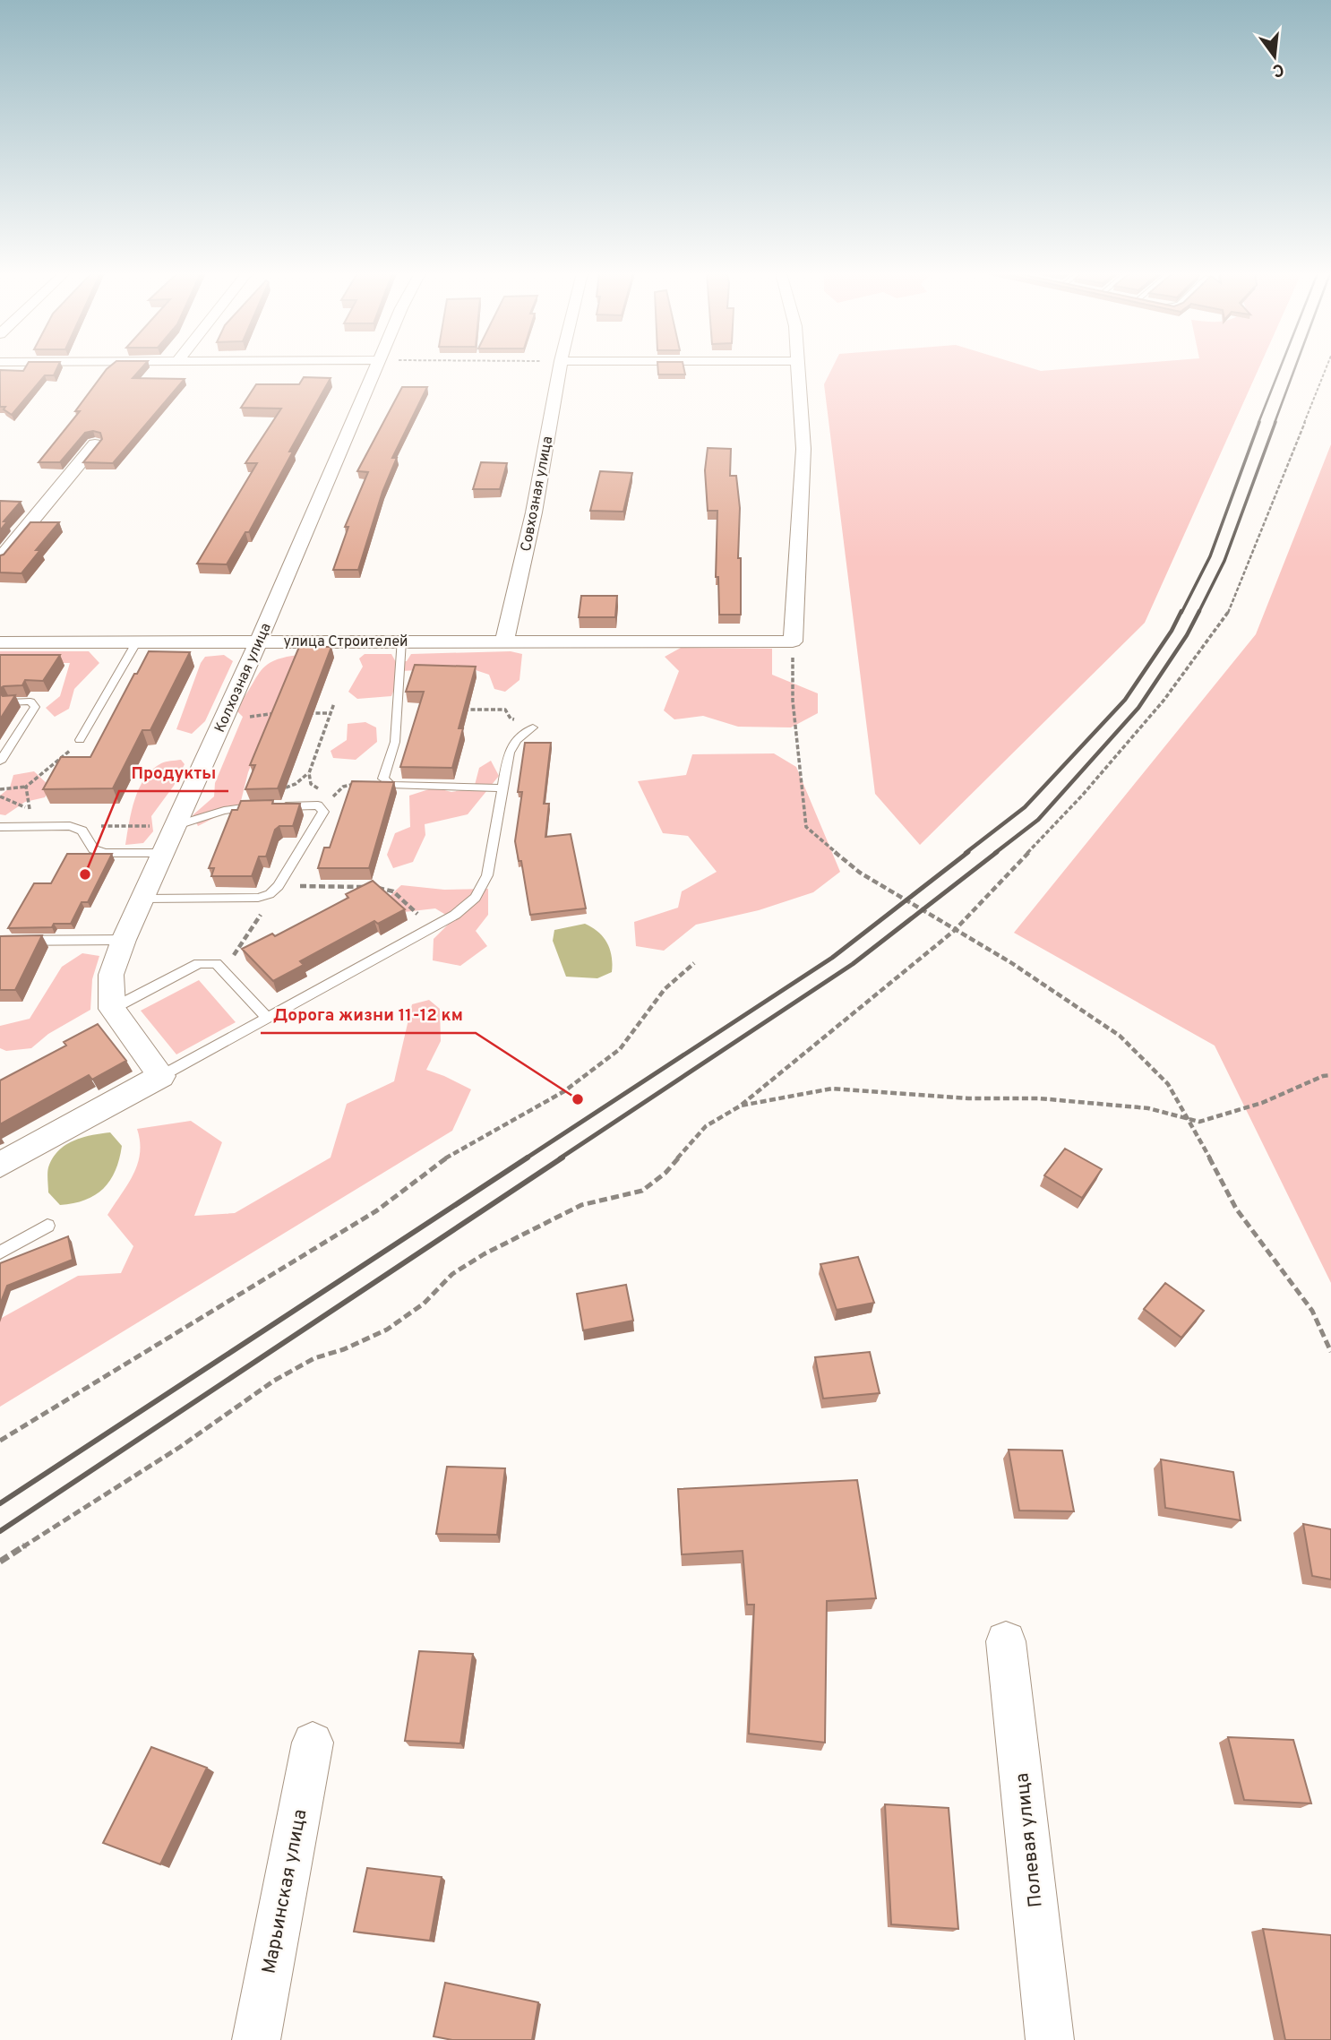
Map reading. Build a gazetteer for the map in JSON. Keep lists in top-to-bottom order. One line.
{"streets":{"street":["Совхозная улица","улица Строителей","Колхозная улица","Полевая улица","Марьинская улица"]},"crossings":[["Совхозная улица","улица Строителей"],["улица Строителей","Колхозная улица"]],"places":["Продукты","Дорога жизни 11-12 км"],"north":"bottom"}
